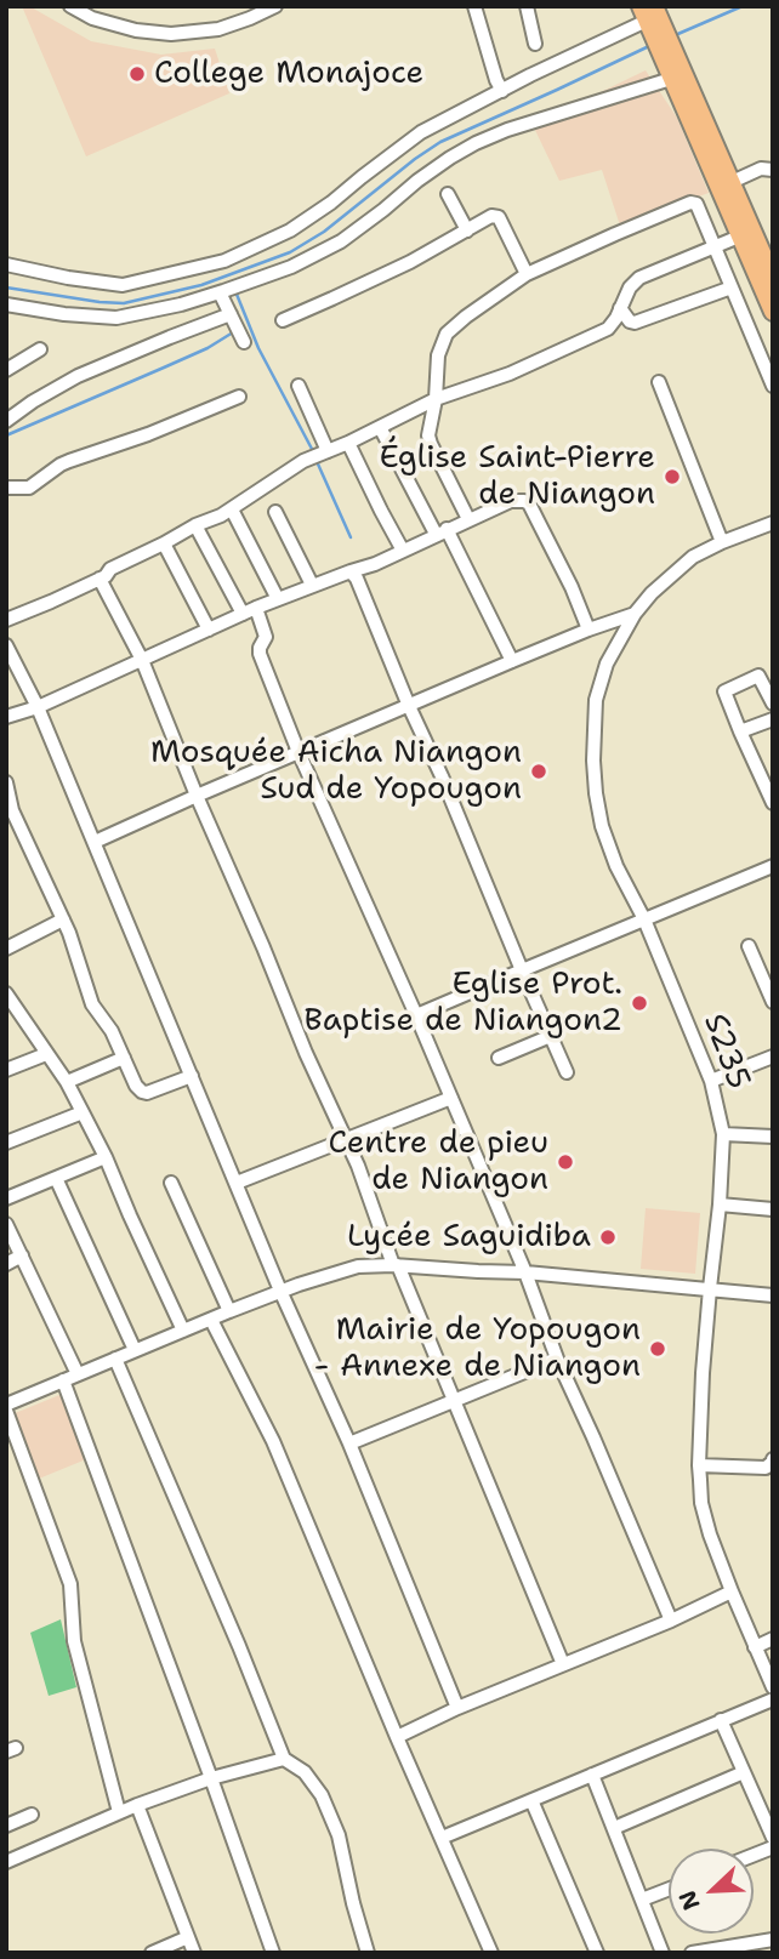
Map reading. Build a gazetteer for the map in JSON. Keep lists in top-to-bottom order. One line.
{"streets":{"street":["S235"]},"places":["College Monajoce","Église Saint-Pierre de Niangon","Mosquée Aicha Niangon Sud de Yopougon","Eglise Prot. Baptise de Niangon2","Centre de pieu de Niangon","Lycée Saguidiba","Mairie de Yopougon - Annexe de Niangon"],"north":"bottom left"}
